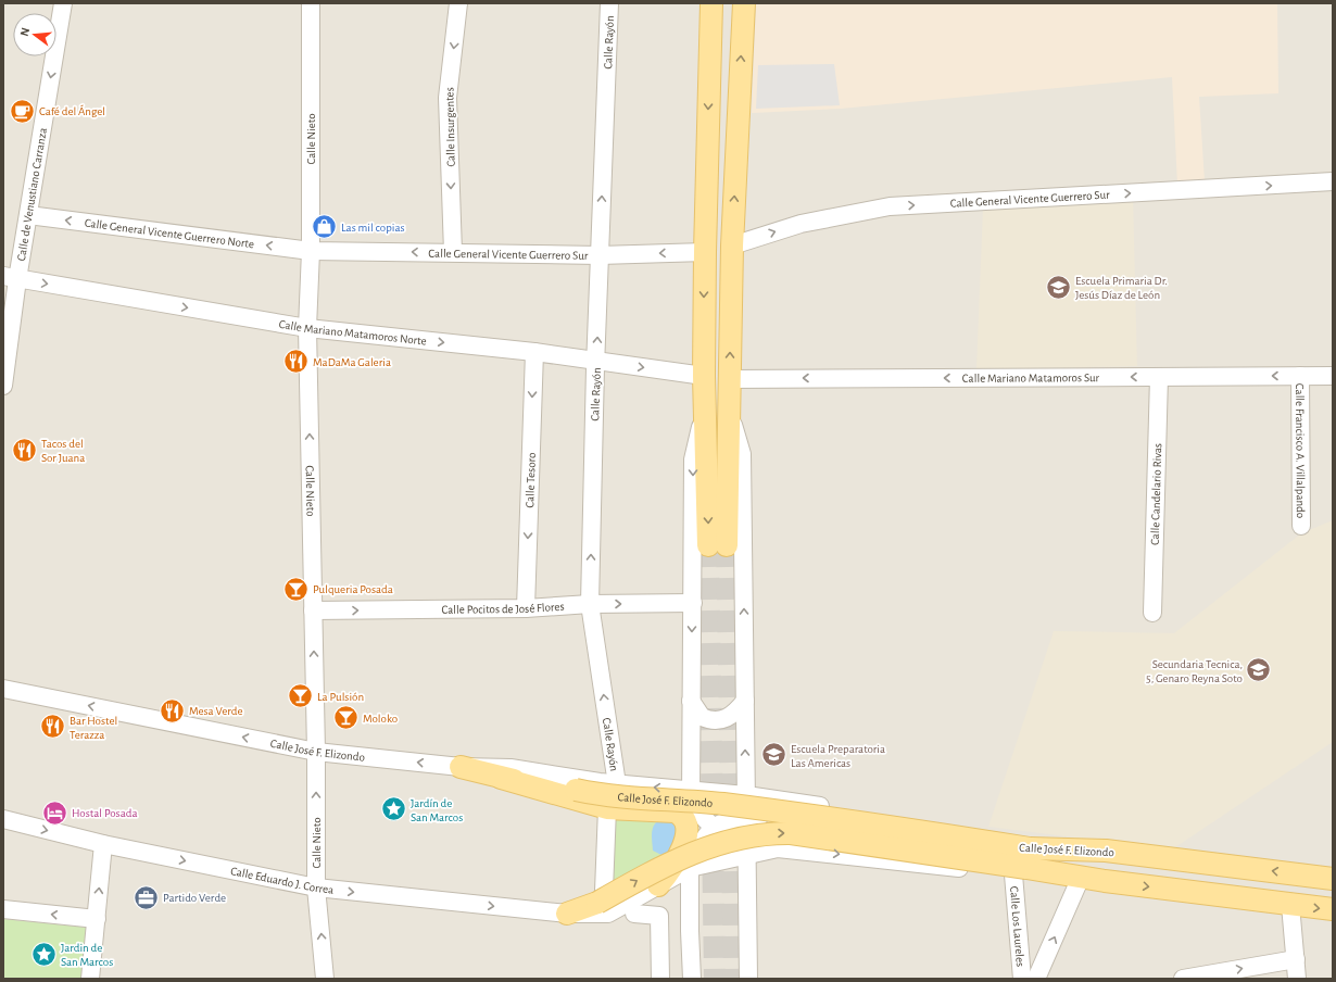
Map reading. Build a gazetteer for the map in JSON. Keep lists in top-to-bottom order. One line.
{"streets":{"main road":["Calle José F. Elizondo"],"street":["Calle Rayón","Calle Insurgentes","Calle Nieto","Calle de Venustiano Carranza","Calle General Vicente Guerrero Sur","Calle General Vicente Guerrero Norte","Calle Mariano Matamoros Norte","Calle Mariano Matamoros Sur","Calle Francisco A. Villalpando","Calle Tesoro","Calle Candelario Rivas","Calle Pocitos de José Flores","Calle Eduardo J. Correa","Calle Los Laureles"]},"crossings":[["Calle Rayón","Calle General Vicente Guerrero Sur"],["Calle Rayón","Calle Mariano Matamoros Norte"],["Calle Rayón","Calle Pocitos de José Flores"],["Calle Insurgentes","Calle General Vicente Guerrero Sur"],["Calle Nieto","Calle General Vicente Guerrero Sur"],["Calle Nieto","Calle General Vicente Guerrero Norte"],["Calle Nieto","Calle Mariano Matamoros Norte"],["Calle Nieto","Calle Pocitos de José Flores"],["Calle Nieto","Calle José F. Elizondo"],["Calle Nieto","Calle Eduardo J. Correa"],["Calle de Venustiano Carranza","Calle General Vicente Guerrero Norte"],["Calle de Venustiano Carranza","Calle Mariano Matamoros Norte"],["Calle General Vicente Guerrero Sur","Calle General Vicente Guerrero Norte"],["Calle Mariano Matamoros Norte","Calle Tesoro"],["Calle Mariano Matamoros Sur","Calle Francisco A. Villalpando"],["Calle Mariano Matamoros Sur","Calle Candelario Rivas"],["Calle Tesoro","Calle Pocitos de José Flores"],["Calle José F. Elizondo","Calle Eduardo J. Correa"],["Calle José F. Elizondo","Calle Los Laureles"]],"one_way":["Calle Insurgentes","Calle Nieto","Calle de Venustiano Carranza","Calle General Vicente Guerrero Norte","Calle Mariano Matamoros Norte","Calle Mariano Matamoros Sur","Calle Tesoro","Calle Pocitos de José Flores"],"places":{"cafe":["Café del Ángel"],"shop":["Las mil copias"],"school or university":["Escuela Primaria Dr. Jesús Díaz de León","Secundaria Tecnica, 5, Genaro Reyna Soto","Escuela Preparatoria Las Americas"],"restaurant":["MaDaMa Galeria","Tacos del Sor Juana","Mesa Verde","Bar Hostel Terazza"],"bar":["Pulqueria Posada","La Pulsión","Moloko"],"place":["Jardín de San Marcos","Jardin de San Marcos"],"hotel":["Hostal Posada"],"office":["Partido Verde"]},"north":"left"}
